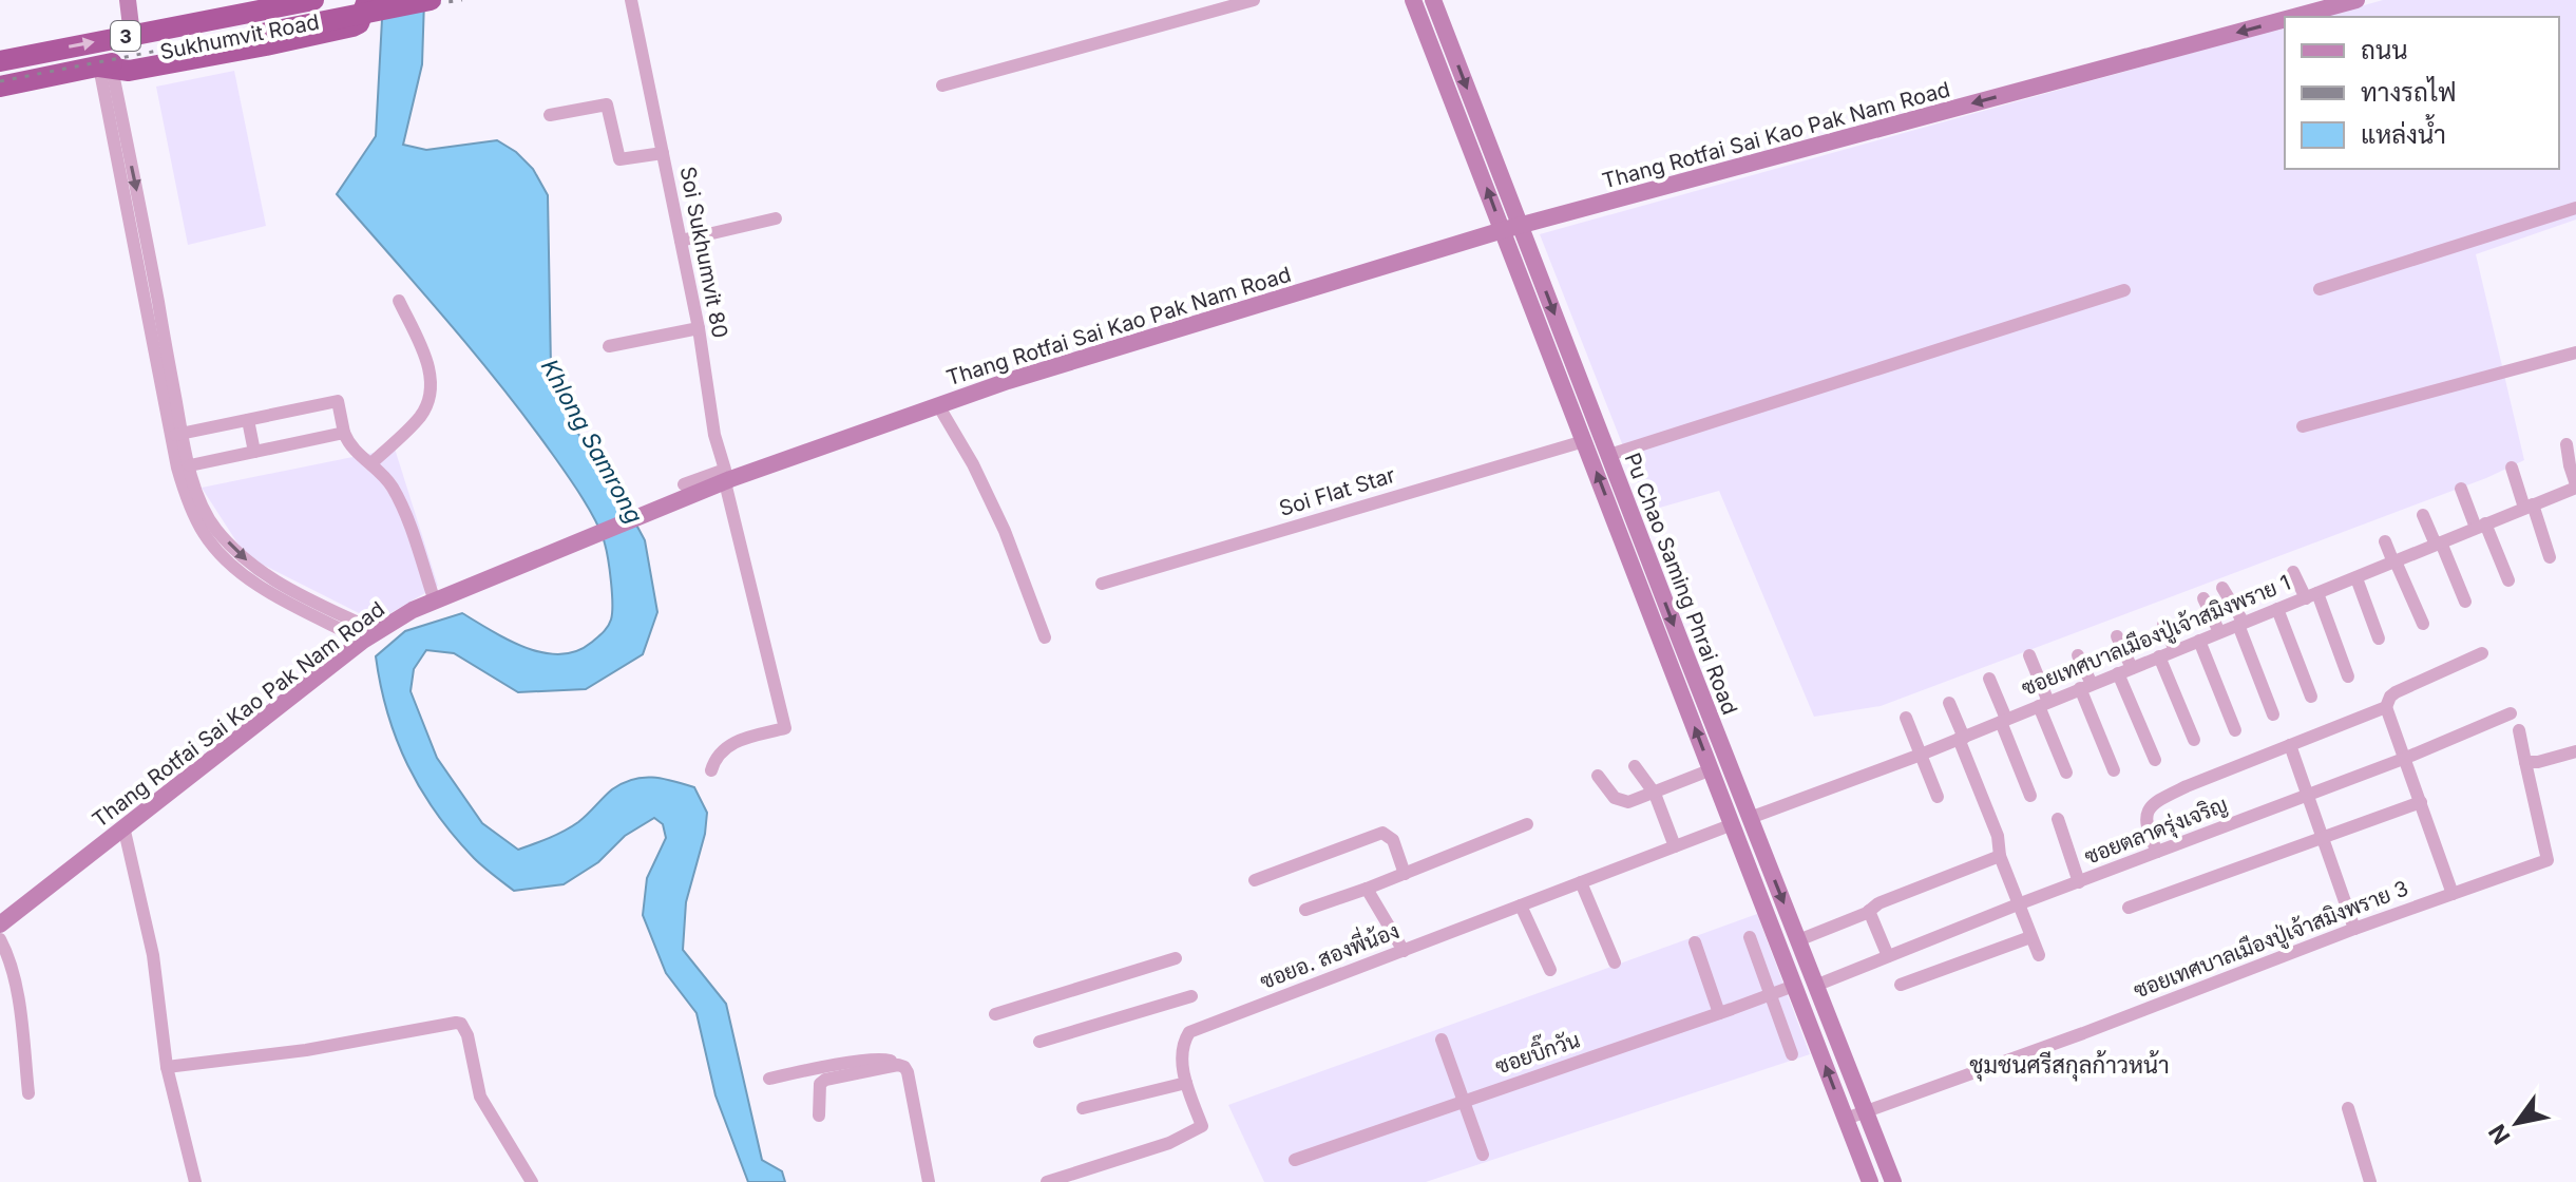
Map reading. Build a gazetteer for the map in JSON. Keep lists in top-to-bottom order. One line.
{"streets":{"highway":["3","Sukhumvit Road"],"main road":["Thang Rotfai Sai Kao Pak Nam Road","Pu Chao Saming Phrai Road"],"street":["Soi Sukhumvit 80","Soi Flat Star","ซอยเทศบาลเมืองปู่เจ้าสมิงพราย 1","ซอยตลาดรุ่งเจริญ","ซอยเทศบาลเมืองปู่เจ้าสมิงพราย 3","ซอยอ. สองพี่น้อง","ซอยบิ๊กวัน"]},"crossings":[["Thang Rotfai Sai Kao Pak Nam Road","Soi Sukhumvit 80"],["Thang Rotfai Sai Kao Pak Nam Road","Pu Chao Saming Phrai Road"],["Soi Flat Star","Pu Chao Saming Phrai Road"],["Pu Chao Saming Phrai Road","ซอยเทศบาลเมืองปู่เจ้าสมิงพราย 1"],["Pu Chao Saming Phrai Road","ซอยตลาดรุ่งเจริญ"],["Pu Chao Saming Phrai Road","ซอยเทศบาลเมืองปู่เจ้าสมิงพราย 3"],["Pu Chao Saming Phrai Road","ซอยอ. สองพี่น้อง"],["Pu Chao Saming Phrai Road","ซอยบิ๊กวัน"]],"districts":["ชุมชนศรีสกุลก้าวหน้า"],"water":["Khlong Samrong"],"legend":["ถนน","ทางรถไฟ","แหล่งน้ำ"],"north":"bottom left"}
